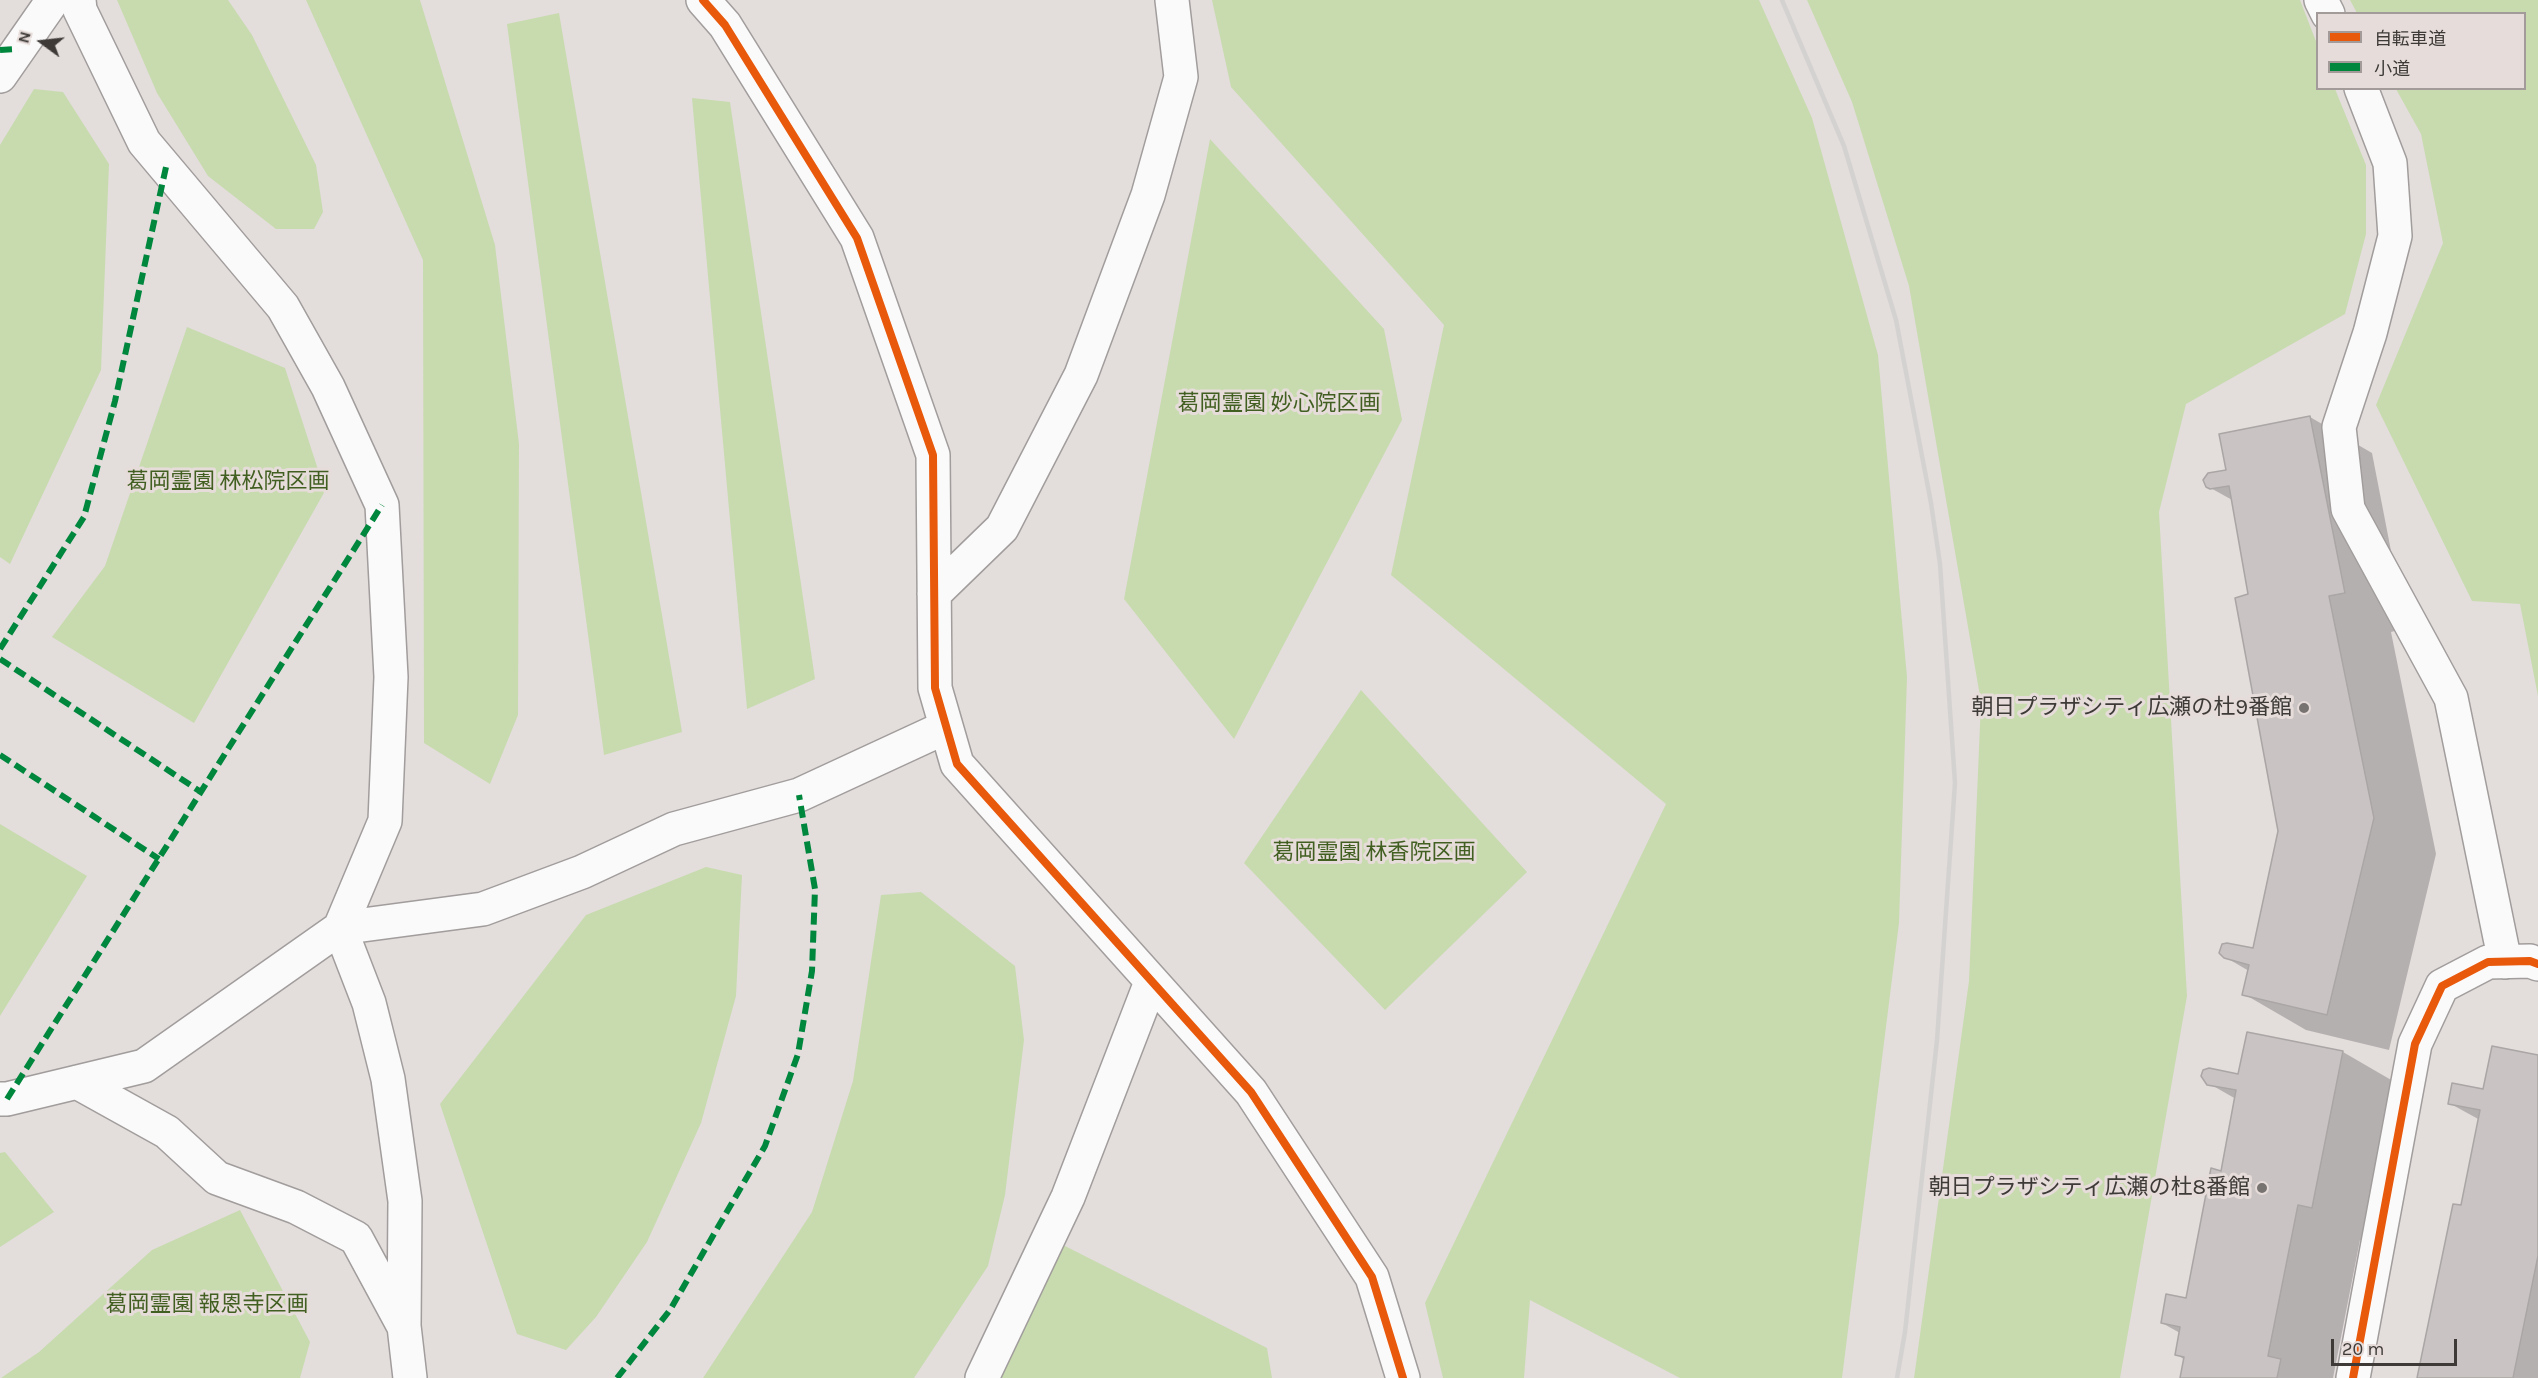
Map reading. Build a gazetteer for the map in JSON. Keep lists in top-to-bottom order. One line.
{"parks":["葛岡霊園 妙心院区画","葛岡霊園 林松院区画","葛岡霊園 林香院区画","葛岡霊園 報恩寺区画"],"places":["朝日プラザシティ広瀬の杜9番館","朝日プラザシティ広瀬の杜8番館"],"legend":["自転車道","小道"],"scale_bar":"20 m","north":"left"}
